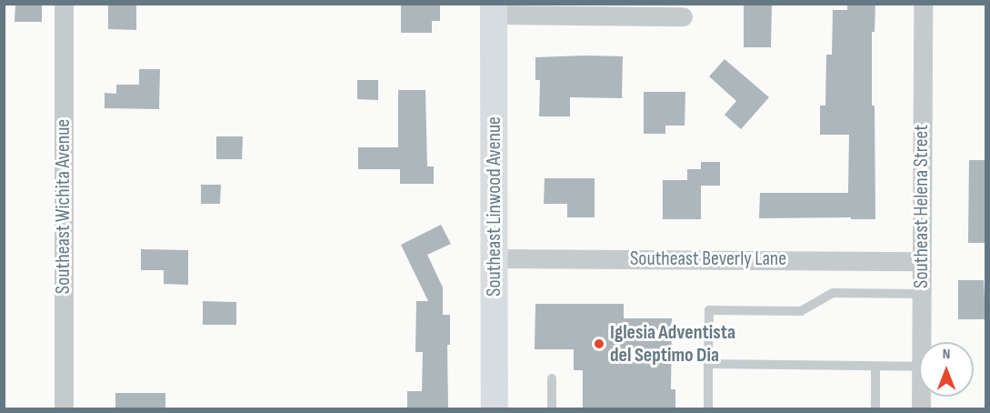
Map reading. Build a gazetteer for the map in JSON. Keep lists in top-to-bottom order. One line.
{"streets":{"main road":["Southeast Linwood Avenue"],"street":["Southeast Wichita Avenue","Southeast Helena Street","Southeast Beverly Lane"]},"crossings":[["Southeast Linwood Avenue","Southeast Beverly Lane"],["Southeast Helena Street","Southeast Beverly Lane"]],"places":["Iglesia Adventista del Septimo Dia"],"north":"top"}
